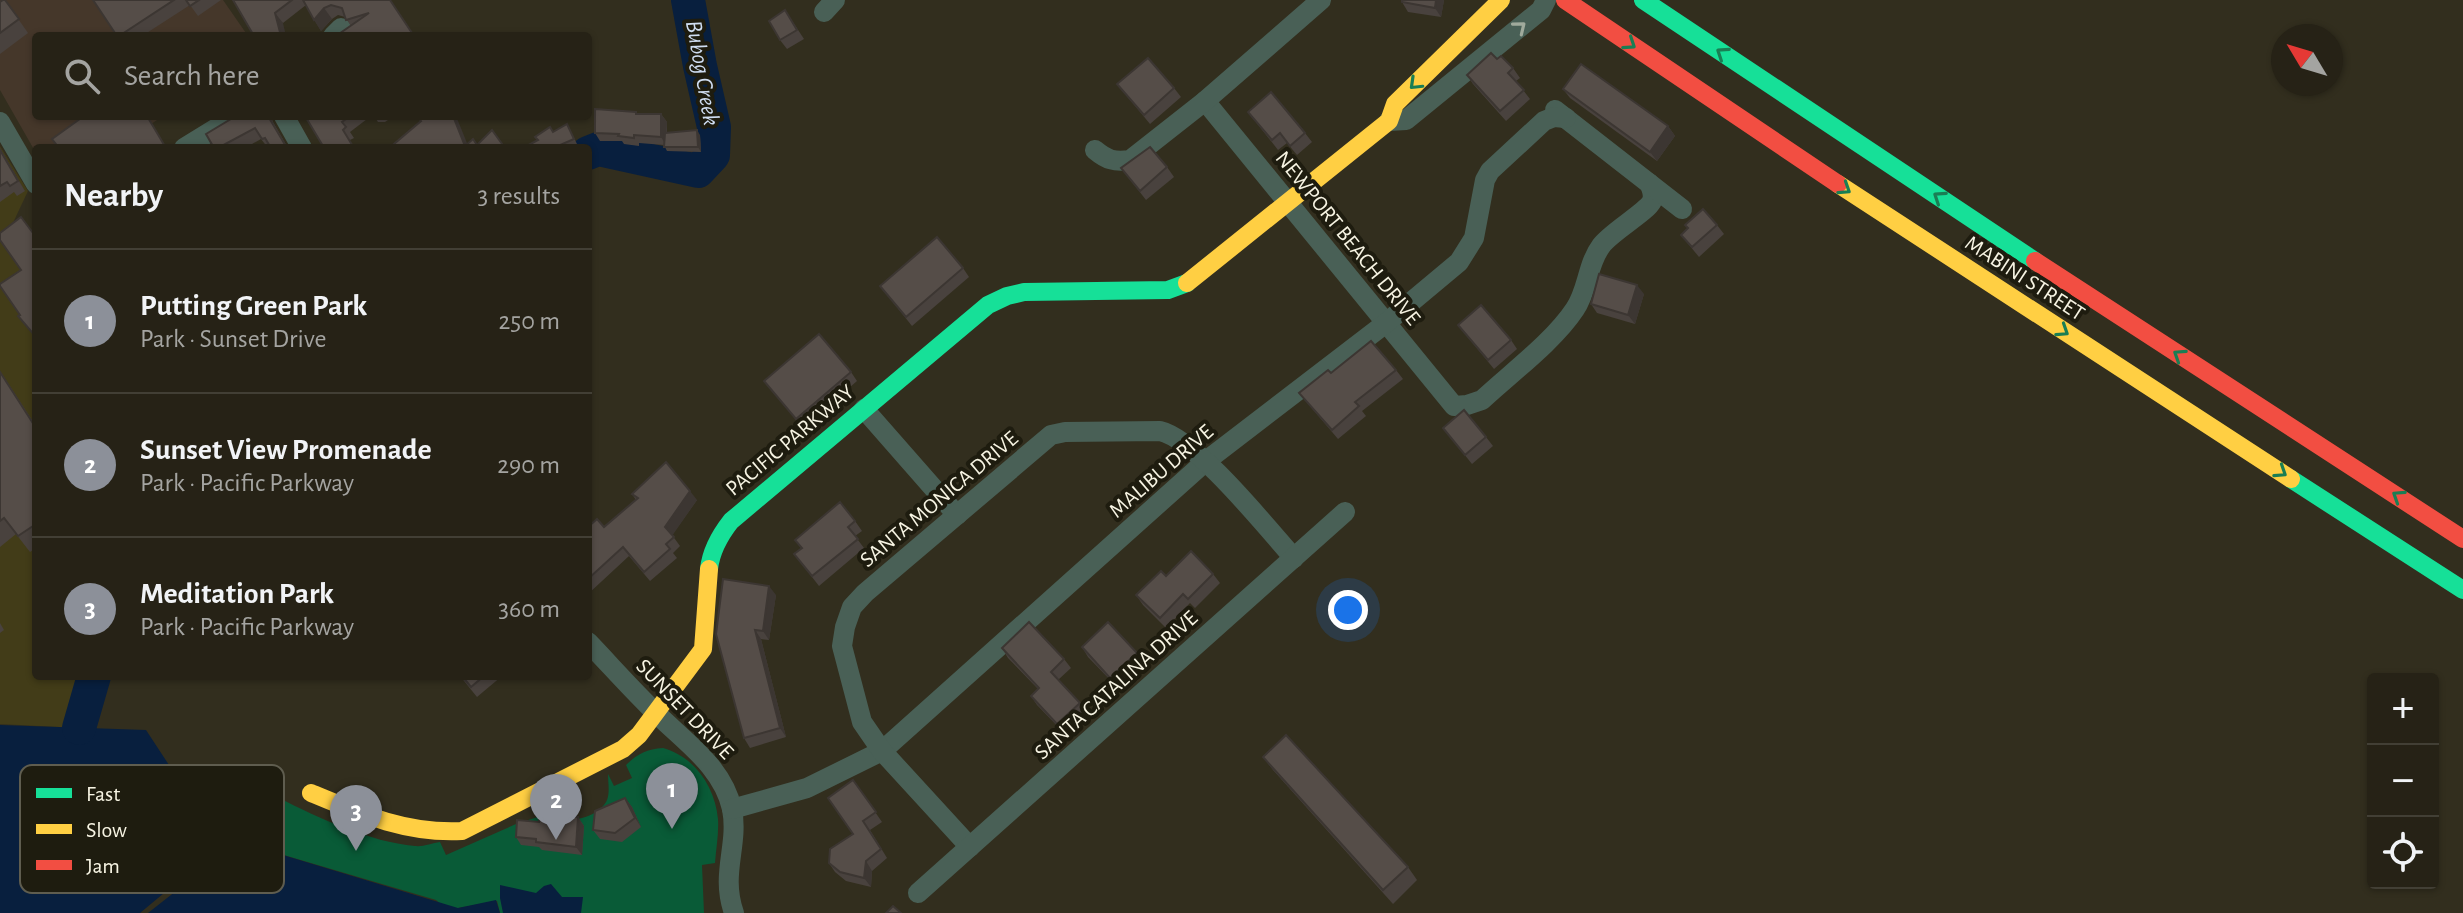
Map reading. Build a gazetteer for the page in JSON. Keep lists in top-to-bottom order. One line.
{"streets":{"main road":["MABINI STREET","PACIFIC PARKWAY"],"street":["NEWPORT BEACH DRIVE","MALIBU DRIVE","SANTA MONICA DRIVE","SANTA CATALINA DRIVE","SUNSET DRIVE"]},"crossings":[["NEWPORT BEACH DRIVE","PACIFIC PARKWAY"],["NEWPORT BEACH DRIVE","MALIBU DRIVE"],["PACIFIC PARKWAY","SUNSET DRIVE"],["MALIBU DRIVE","SANTA MONICA DRIVE"],["MALIBU DRIVE","SUNSET DRIVE"],["SANTA MONICA DRIVE","SANTA CATALINA DRIVE"]],"water":["Bubog Creek"],"legend":["Fast","Slow","Jam"],"north":"top left","page":{"search":"Search here","heading":["Nearby","3 results"],"list":[{"mark":"1","name":"Putting Green Park","note":"Park · Sunset Drive","value":"250 m"},{"mark":"2","name":"Sunset View Promenade","note":"Park · Pacific Parkway","value":"290 m"},{"mark":"3","name":"Meditation Park","note":"Park · Pacific Parkway","value":"360 m"}],"map_buttons":["+","−"],"pins":["1","2","3"]}}
